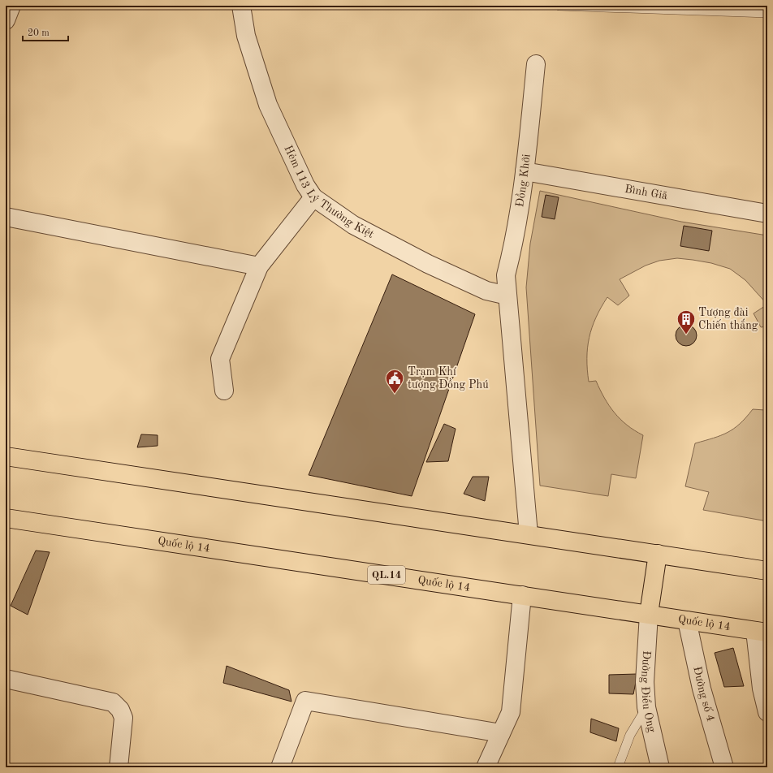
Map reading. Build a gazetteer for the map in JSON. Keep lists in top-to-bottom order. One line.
{"streets":{"highway":["Quốc lộ 14","QL.14"],"street":["Đồng Khởi","Hẻm 113 Lý Thường Kiệt","Bình Giã","Đường Điểu Ong","Đường số 4"]},"crossings":[["Đồng Khởi","Hẻm 113 Lý Thường Kiệt"],["Đồng Khởi","Bình Giã"],["Quốc lộ 14","Đường Điểu Ong"],["Quốc lộ 14","Đường số 4"]],"places":{"building":["Tượng đài Chiến thắng"],"public building":["Trạm Khí tượng Đồng Phú"]},"scale_bar":"20 m"}
